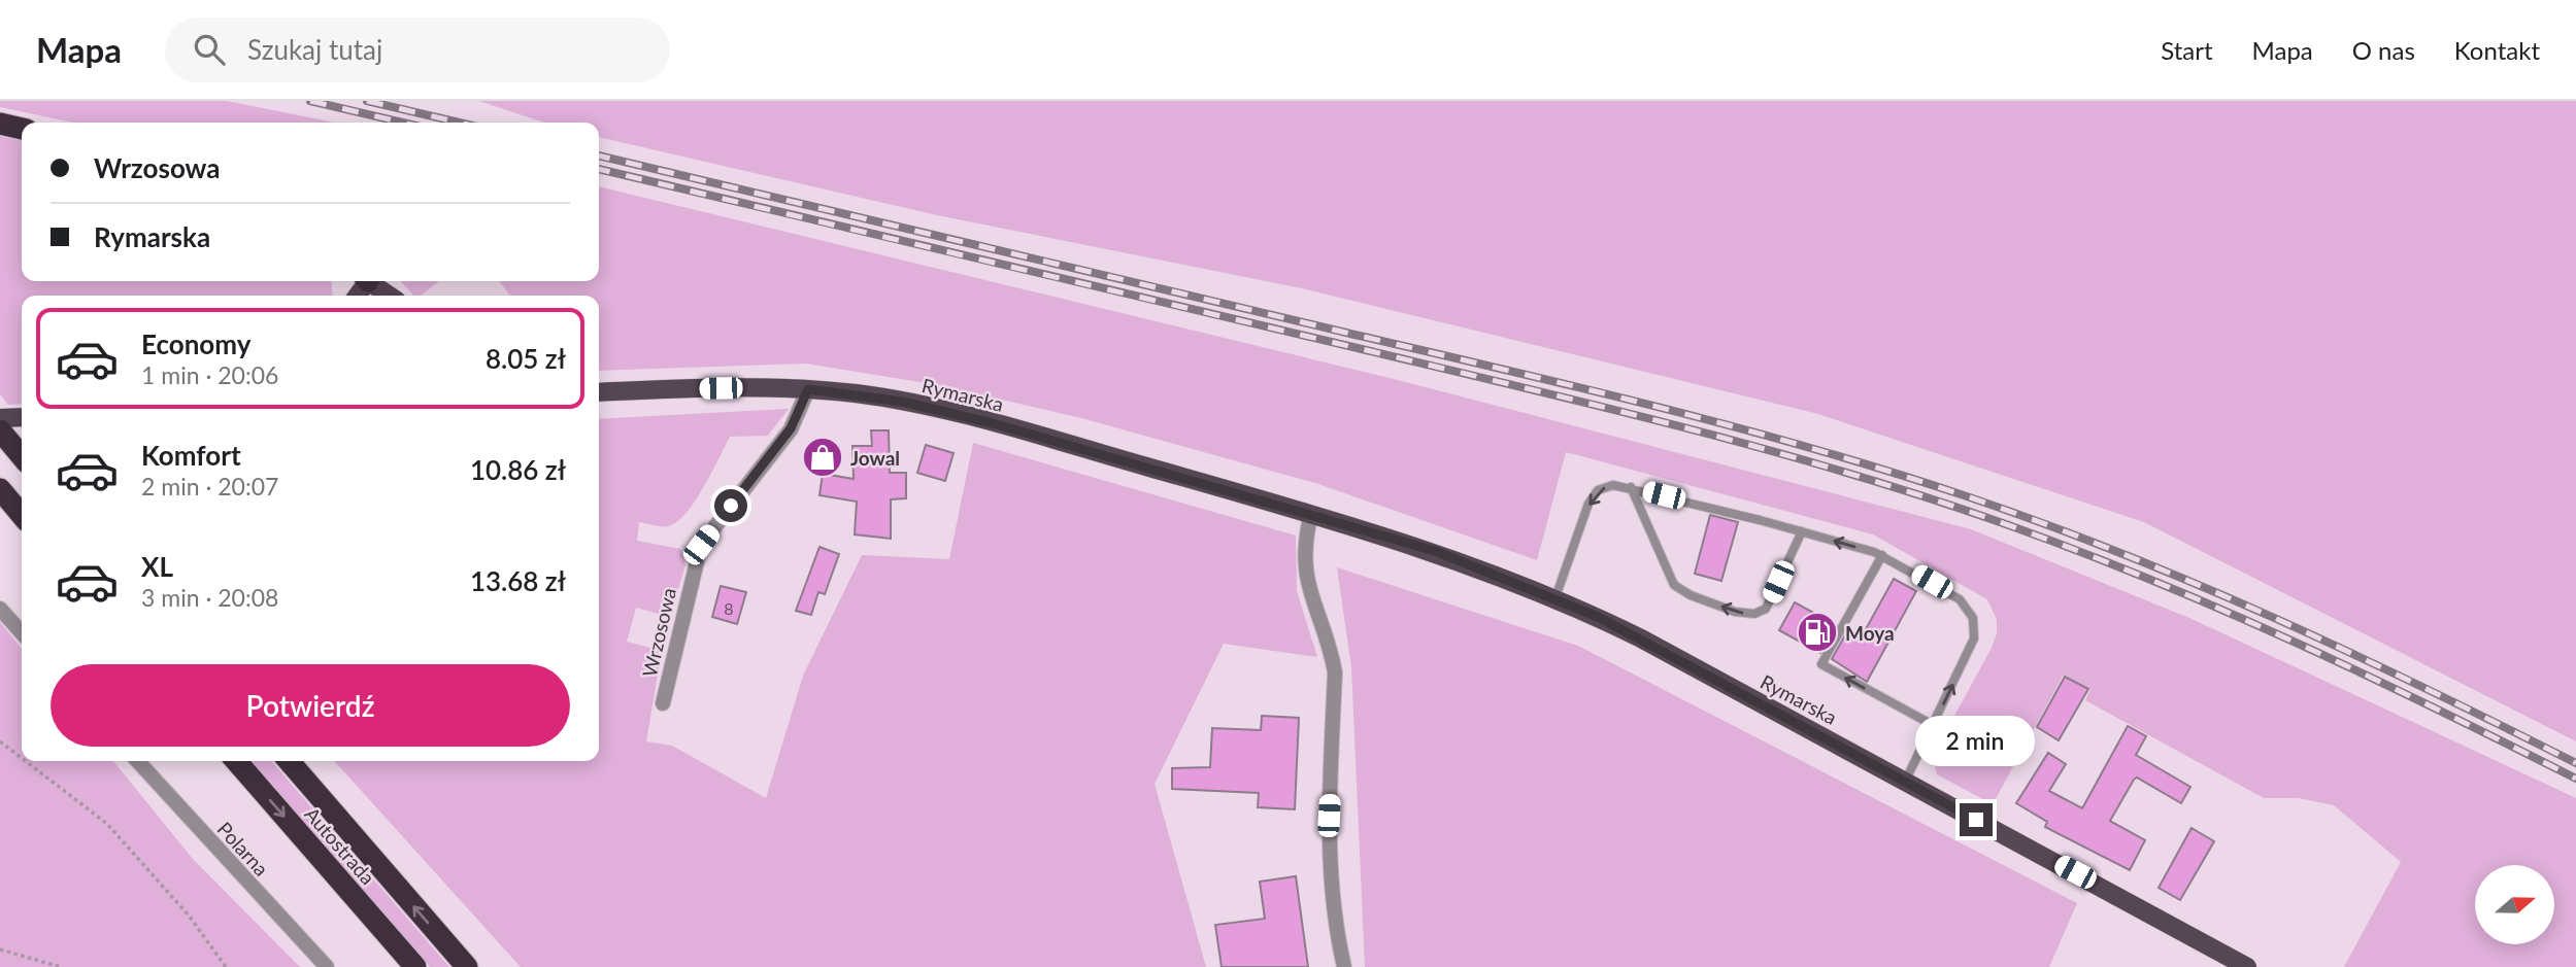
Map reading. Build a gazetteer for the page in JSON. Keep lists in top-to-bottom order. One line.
{"streets":{"highway":["Autostrada"],"main road":["Rymarska"],"street":["Wrzosowa","Polarna"]},"crossings":[["Rymarska","Wrzosowa"]],"places":{"shop":["Jowal"],"fuel station":["Moya"]},"house_numbers":["8"],"north":"right","page":{"header":"Mapa","search":"Szukaj tutaj","nav":["Start","Mapa","O nas","Kontakt"],"banner":["Wrzosowa","Rymarska"],"list":[{"name":"Economy","note":"1 min · 20:06","value":"8.05 zł"},{"name":"Komfort","note":"2 min · 20:07","value":"10.86 zł"},{"name":"XL","note":"3 min · 20:08","value":"13.68 zł"}],"buttons":"Potwierdź","bubble":"2 min"}}
